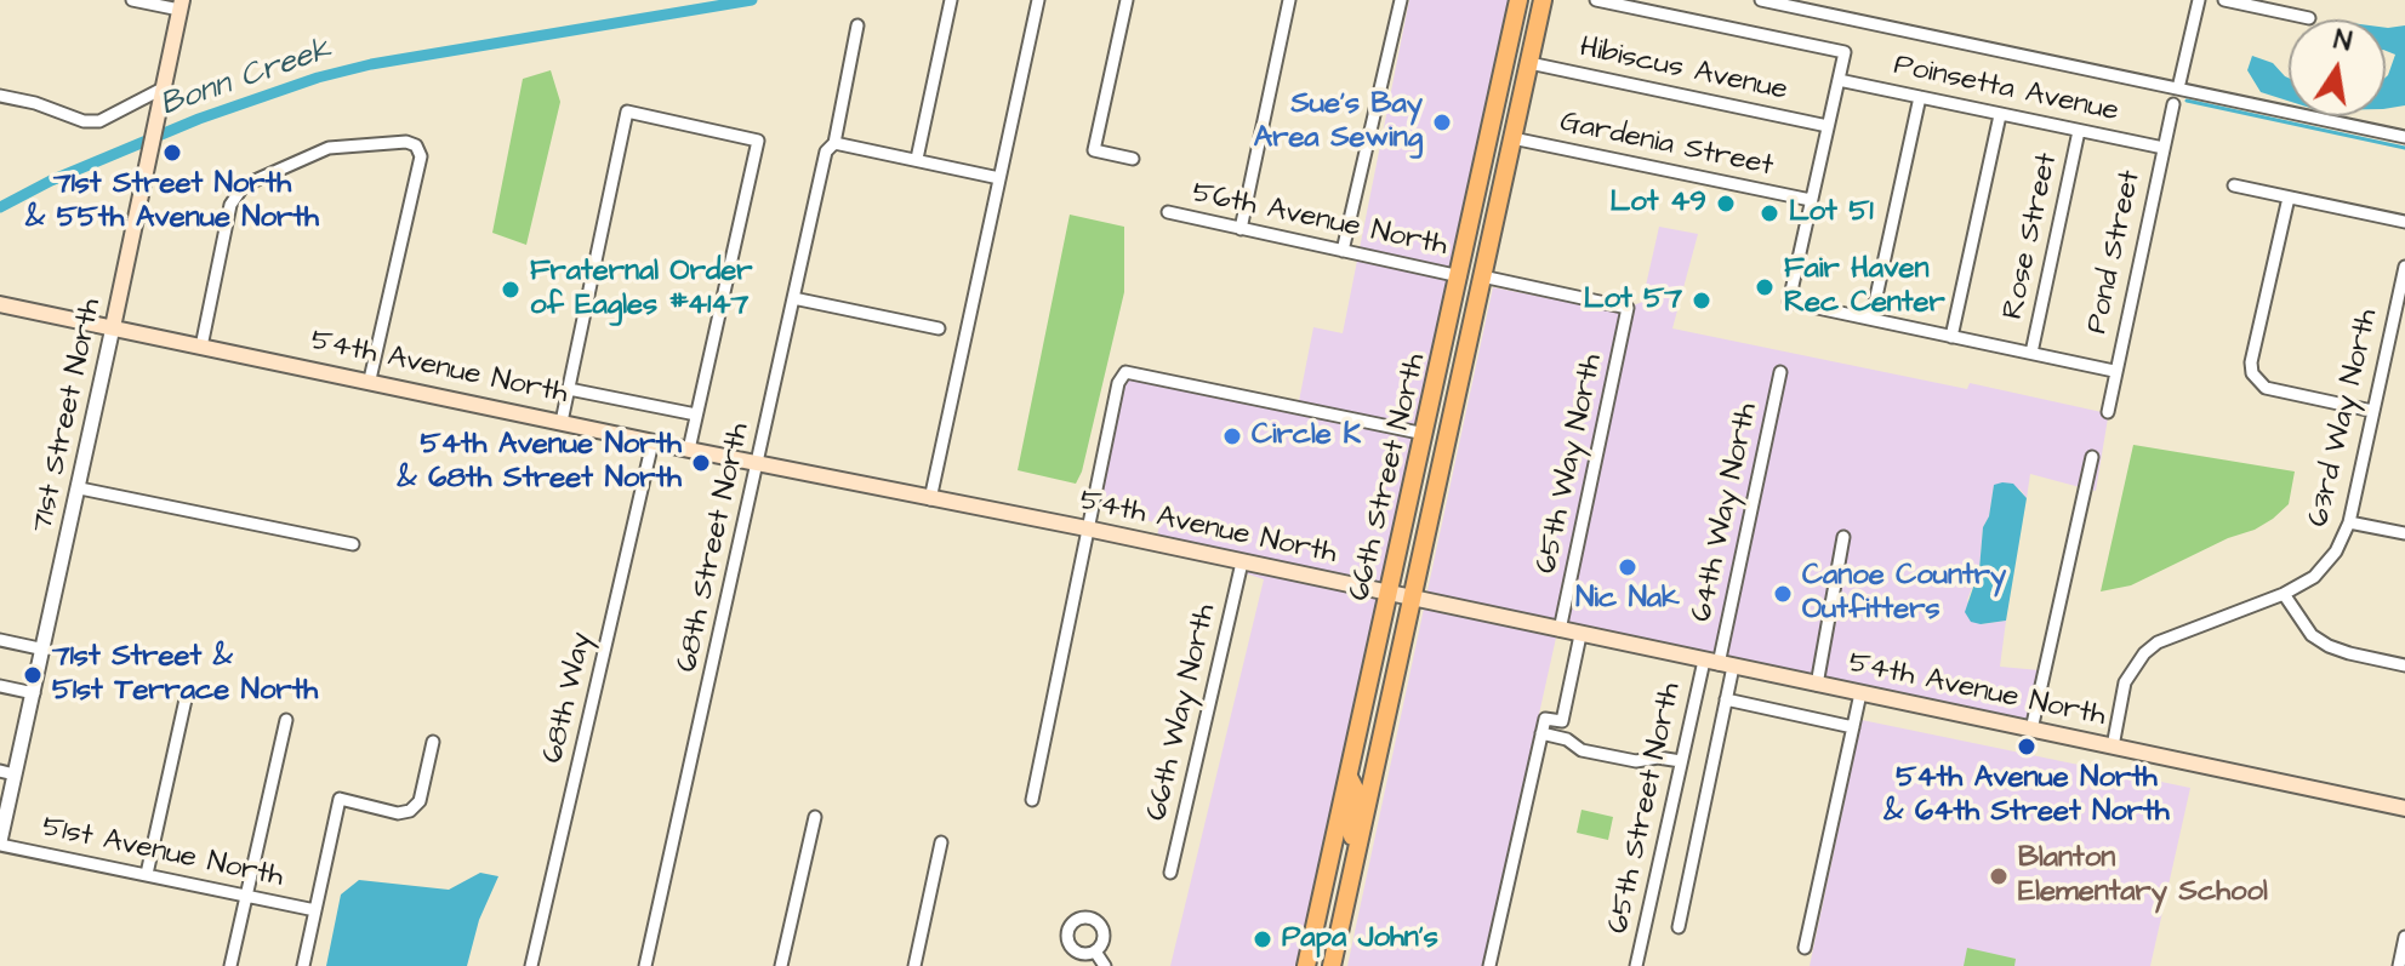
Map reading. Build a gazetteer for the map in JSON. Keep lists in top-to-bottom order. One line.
{"streets":{"main road":["54th Avenue North","71st Street North","66th Street North"],"street":["Hibiscus Avenue","Poinsetta Avenue","Gardenia Street","56th Avenue North","Rose Street","Pond Street","63rd Way North","65th Way North","64th Way North","68th Street North","68th Way","66th Way North","65th Street North","51st Avenue North"]},"crossings":[["Hibiscus Avenue","66th Street North"],["Poinsetta Avenue","Rose Street"],["Poinsetta Avenue","Pond Street"],["Gardenia Street","66th Street North"],["56th Avenue North","65th Way North"],["56th Avenue North","66th Street North"],["54th Avenue North","71st Street North"],["54th Avenue North","63rd Way North"],["54th Avenue North","65th Way North"],["54th Avenue North","66th Street North"],["54th Avenue North","64th Way North"],["54th Avenue North","68th Street North"],["54th Avenue North","68th Way"],["54th Avenue North","66th Way North"],["54th Avenue North","65th Street North"],["71st Street North","51st Avenue North"],["64th Way North","65th Street North"]],"water":["Bonn Creek"],"places":["Sue's Bay Area Sewing","71st Street North & 55th Avenue North","Lot 49","Lot 51","Fair Haven Rec Center","Fraternal Order of Eagles #4147","Lot 57","Circle K","54th Avenue North & 68th Street North","Nic Nak","Canoe Country Outfitters","71st Street & 51st Terrace North","54th Avenue North & 64th Street North","Blanton Elementary School","Papa John's"],"north":"top"}
